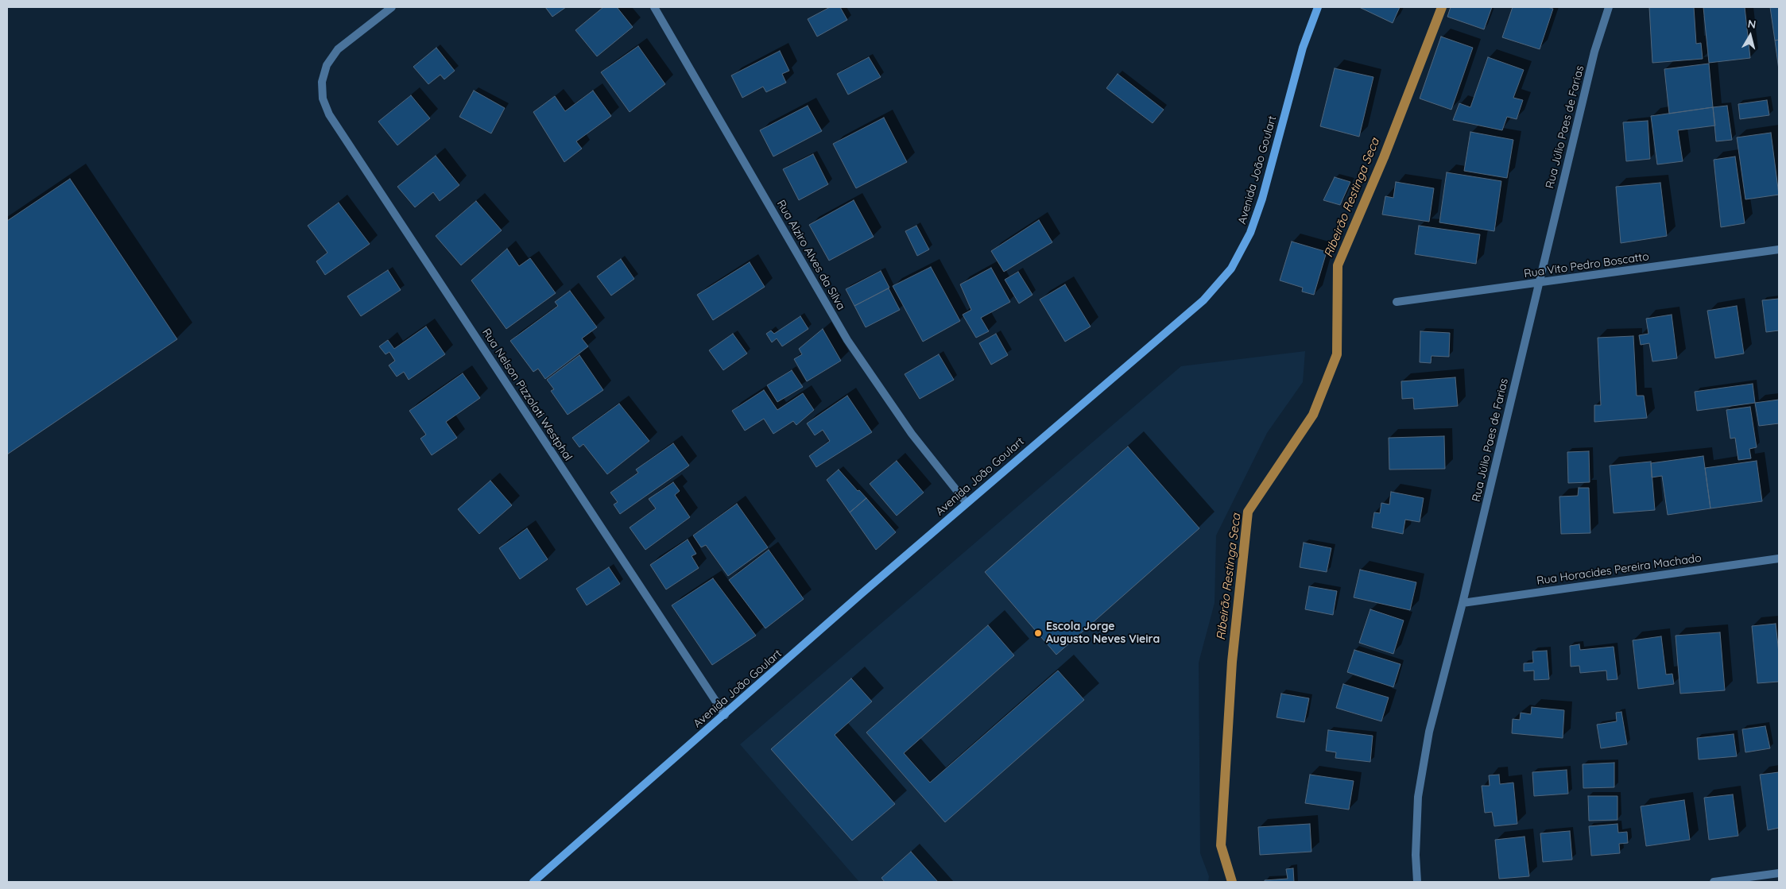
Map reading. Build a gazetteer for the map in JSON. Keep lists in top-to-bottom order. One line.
{"streets":{"main road":["Avenida João Goulart"],"street":["Rua Júlio Paes de Farias","Rua Alziro Alves da Silva","Rua Vito Pedro Boscatto","Rua Nelson Pizzolati Westphal","Rua Horacides Pereira Machado"]},"crossings":[["Rua Júlio Paes de Farias","Rua Vito Pedro Boscatto"],["Rua Júlio Paes de Farias","Rua Horacides Pereira Machado"],["Avenida João Goulart","Rua Alziro Alves da Silva"],["Avenida João Goulart","Rua Nelson Pizzolati Westphal"]],"water":["Ribeirão Restinga Seca"],"places":["Escola Jorge Augusto Neves Vieira"],"north":"top"}
